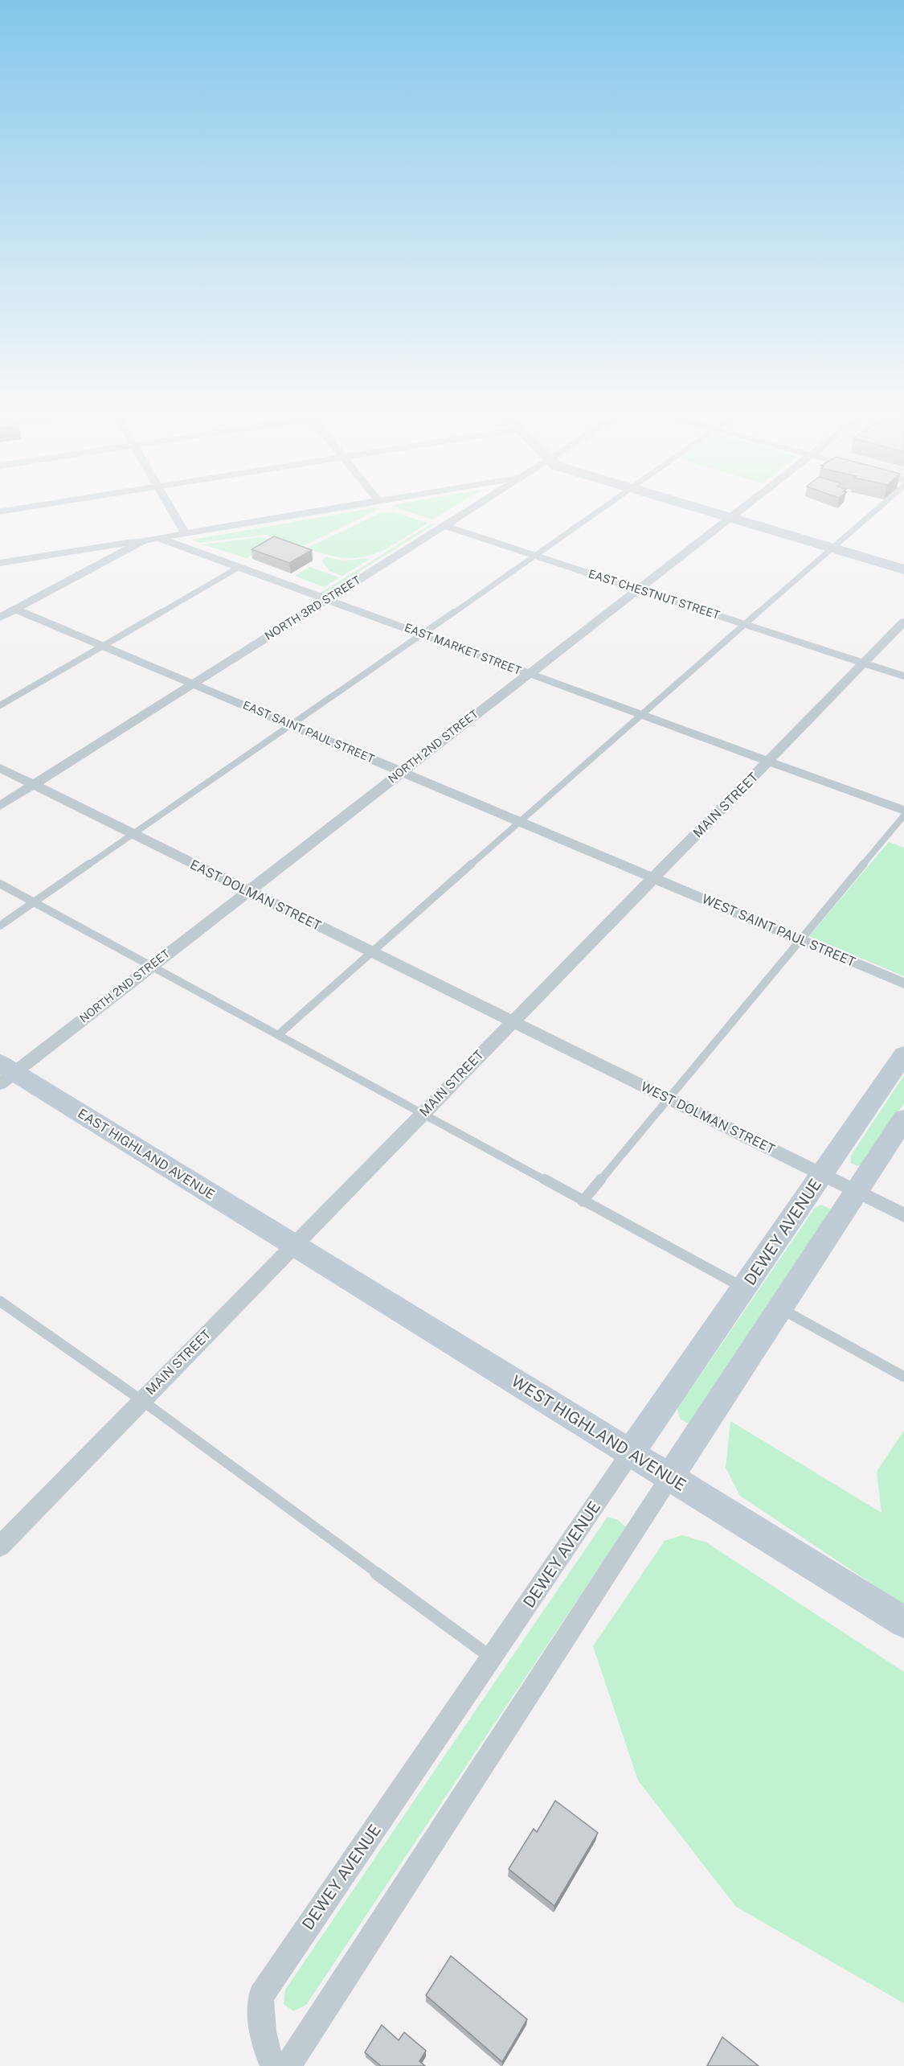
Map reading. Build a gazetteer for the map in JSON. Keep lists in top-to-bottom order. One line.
{"streets":{"street":["EAST CHESTNUT STREET","NORTH 3RD STREET","EAST MARKET STREET","EAST SAINT PAUL STREET","NORTH 2ND STREET","MAIN STREET","EAST DOLMAN STREET","WEST SAINT PAUL STREET","WEST DOLMAN STREET","EAST HIGHLAND AVENUE","DEWEY AVENUE","WEST HIGHLAND AVENUE"]},"crossings":[["EAST CHESTNUT STREET","NORTH 3RD STREET"],["EAST CHESTNUT STREET","NORTH 2ND STREET"],["EAST CHESTNUT STREET","MAIN STREET"],["NORTH 3RD STREET","EAST MARKET STREET"],["NORTH 3RD STREET","EAST SAINT PAUL STREET"],["NORTH 3RD STREET","EAST DOLMAN STREET"],["EAST MARKET STREET","NORTH 2ND STREET"],["EAST MARKET STREET","MAIN STREET"],["EAST SAINT PAUL STREET","NORTH 2ND STREET"],["EAST SAINT PAUL STREET","MAIN STREET"],["EAST SAINT PAUL STREET","WEST SAINT PAUL STREET"],["NORTH 2ND STREET","EAST DOLMAN STREET"],["NORTH 2ND STREET","EAST HIGHLAND AVENUE"],["MAIN STREET","EAST DOLMAN STREET"],["MAIN STREET","WEST SAINT PAUL STREET"],["MAIN STREET","WEST DOLMAN STREET"],["MAIN STREET","EAST HIGHLAND AVENUE"],["MAIN STREET","WEST HIGHLAND AVENUE"],["EAST DOLMAN STREET","WEST DOLMAN STREET"],["WEST DOLMAN STREET","DEWEY AVENUE"],["EAST HIGHLAND AVENUE","WEST HIGHLAND AVENUE"],["DEWEY AVENUE","WEST HIGHLAND AVENUE"]]}
